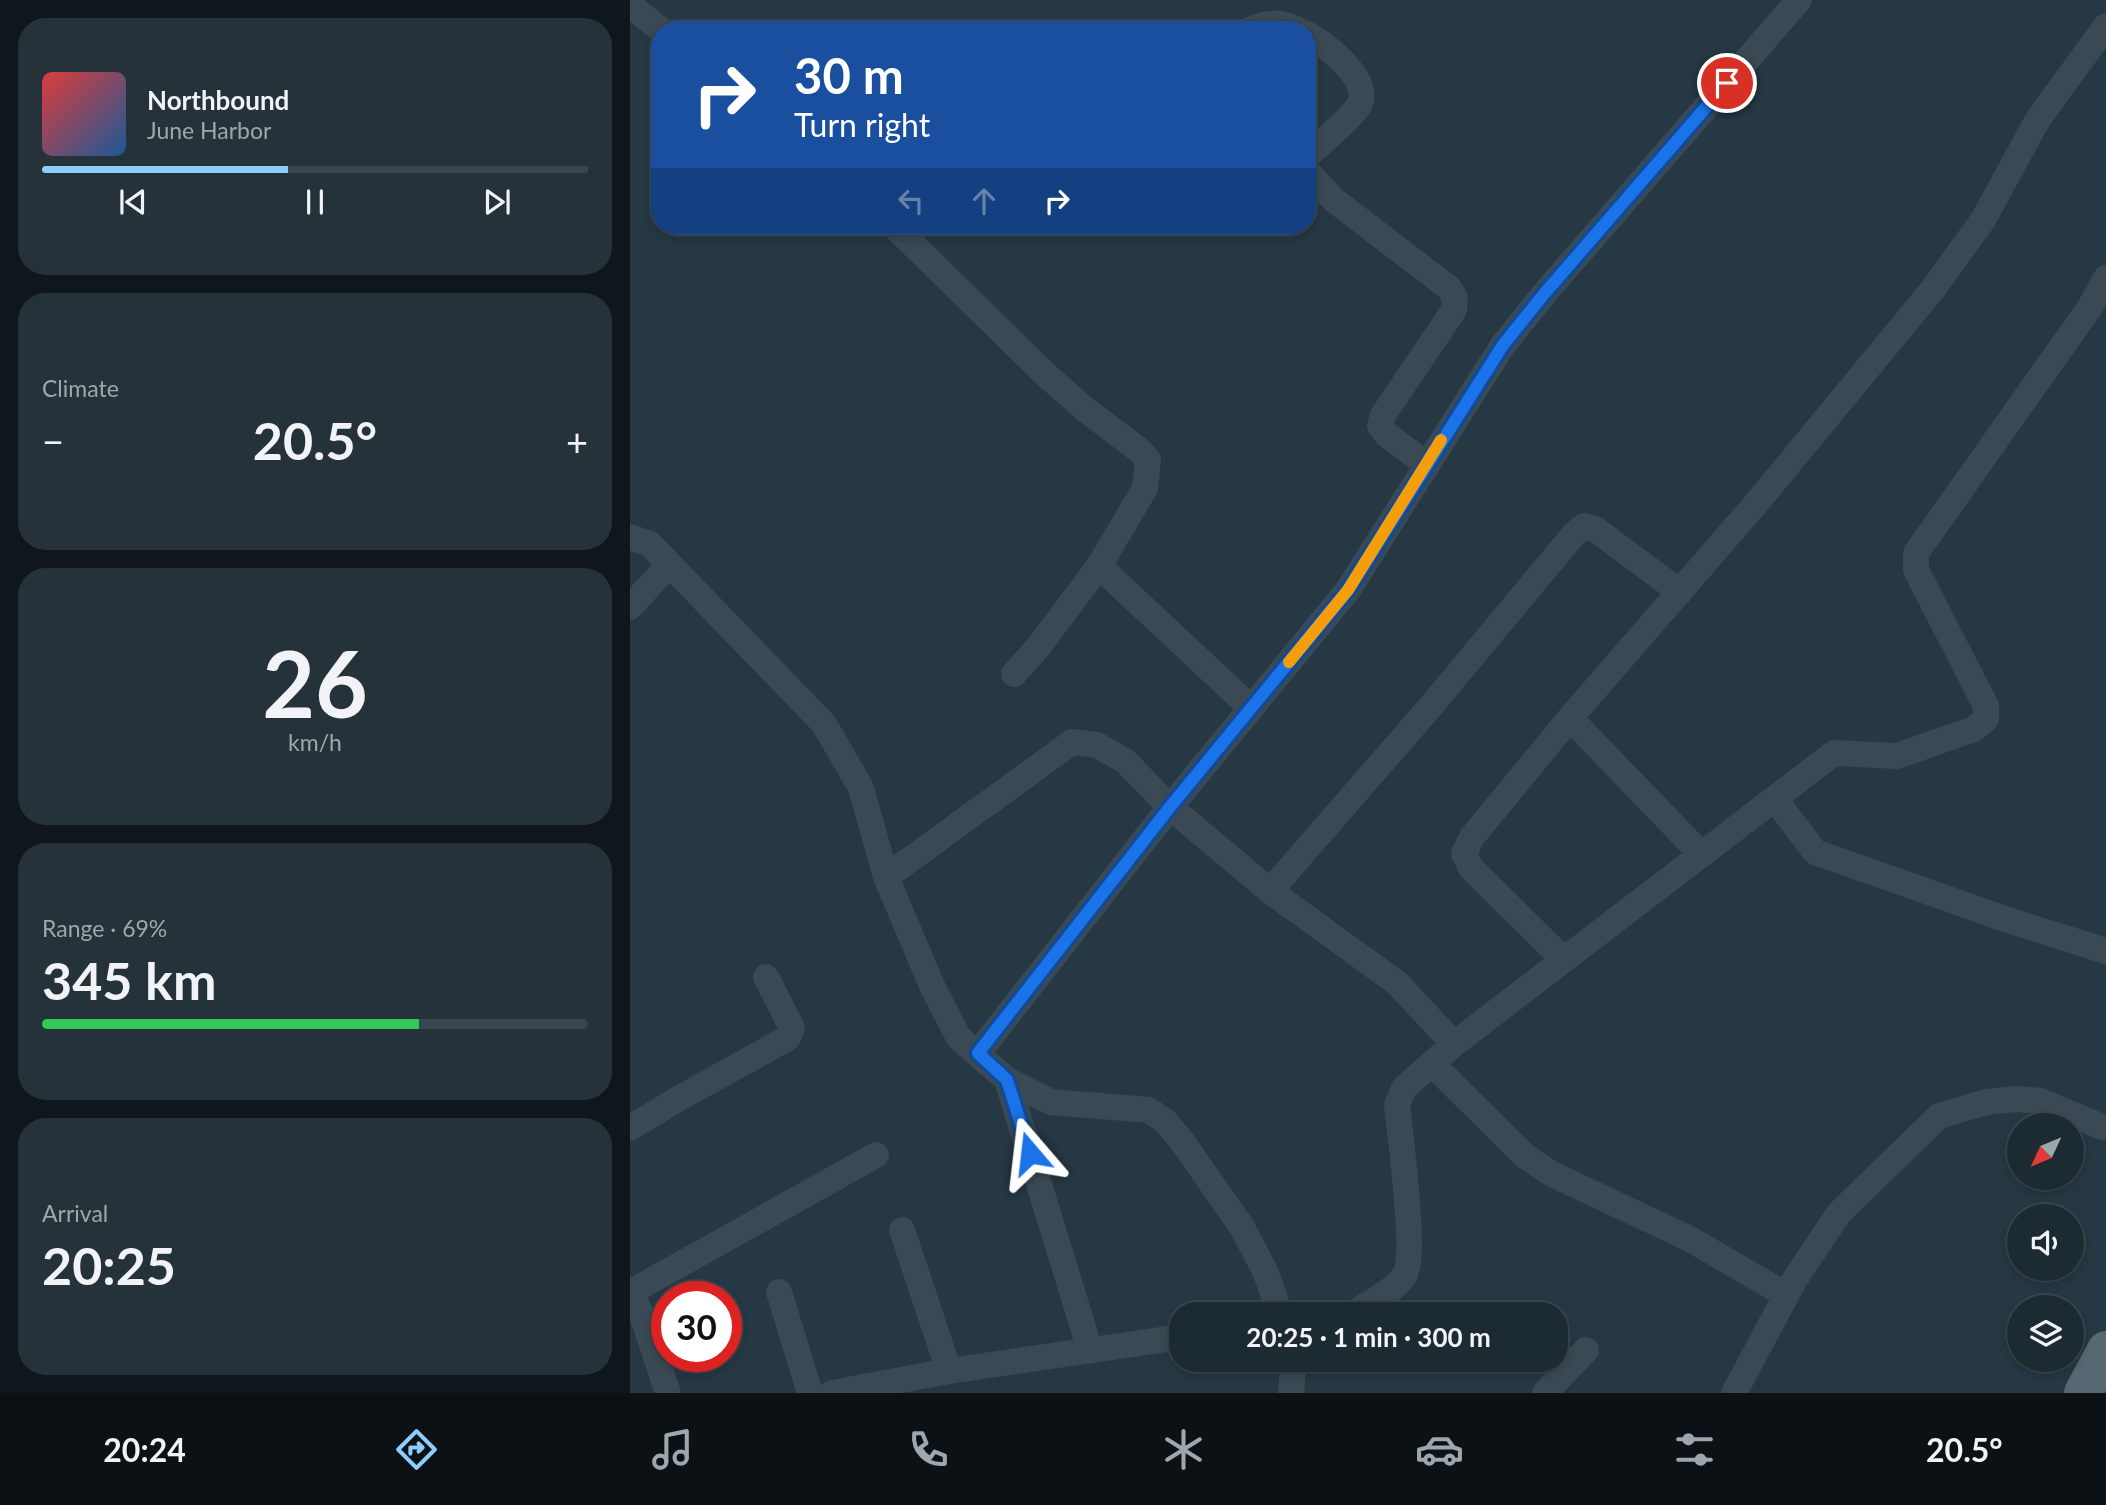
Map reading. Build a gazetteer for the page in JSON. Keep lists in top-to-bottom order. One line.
{"north":"bottom left","page":{"turn":["30 m","Turn right"],"song":["Northbound","June Harbor"],"tile":["Climate",["26","km/h"],["Range · 69%","345 km"],["Arrival","20:25"]],"heat":["−","20.5°","+"],"limit":"30","trip":"20:25 · 1 min · 300 m","tabs":["20:24","20.5°"]}}
